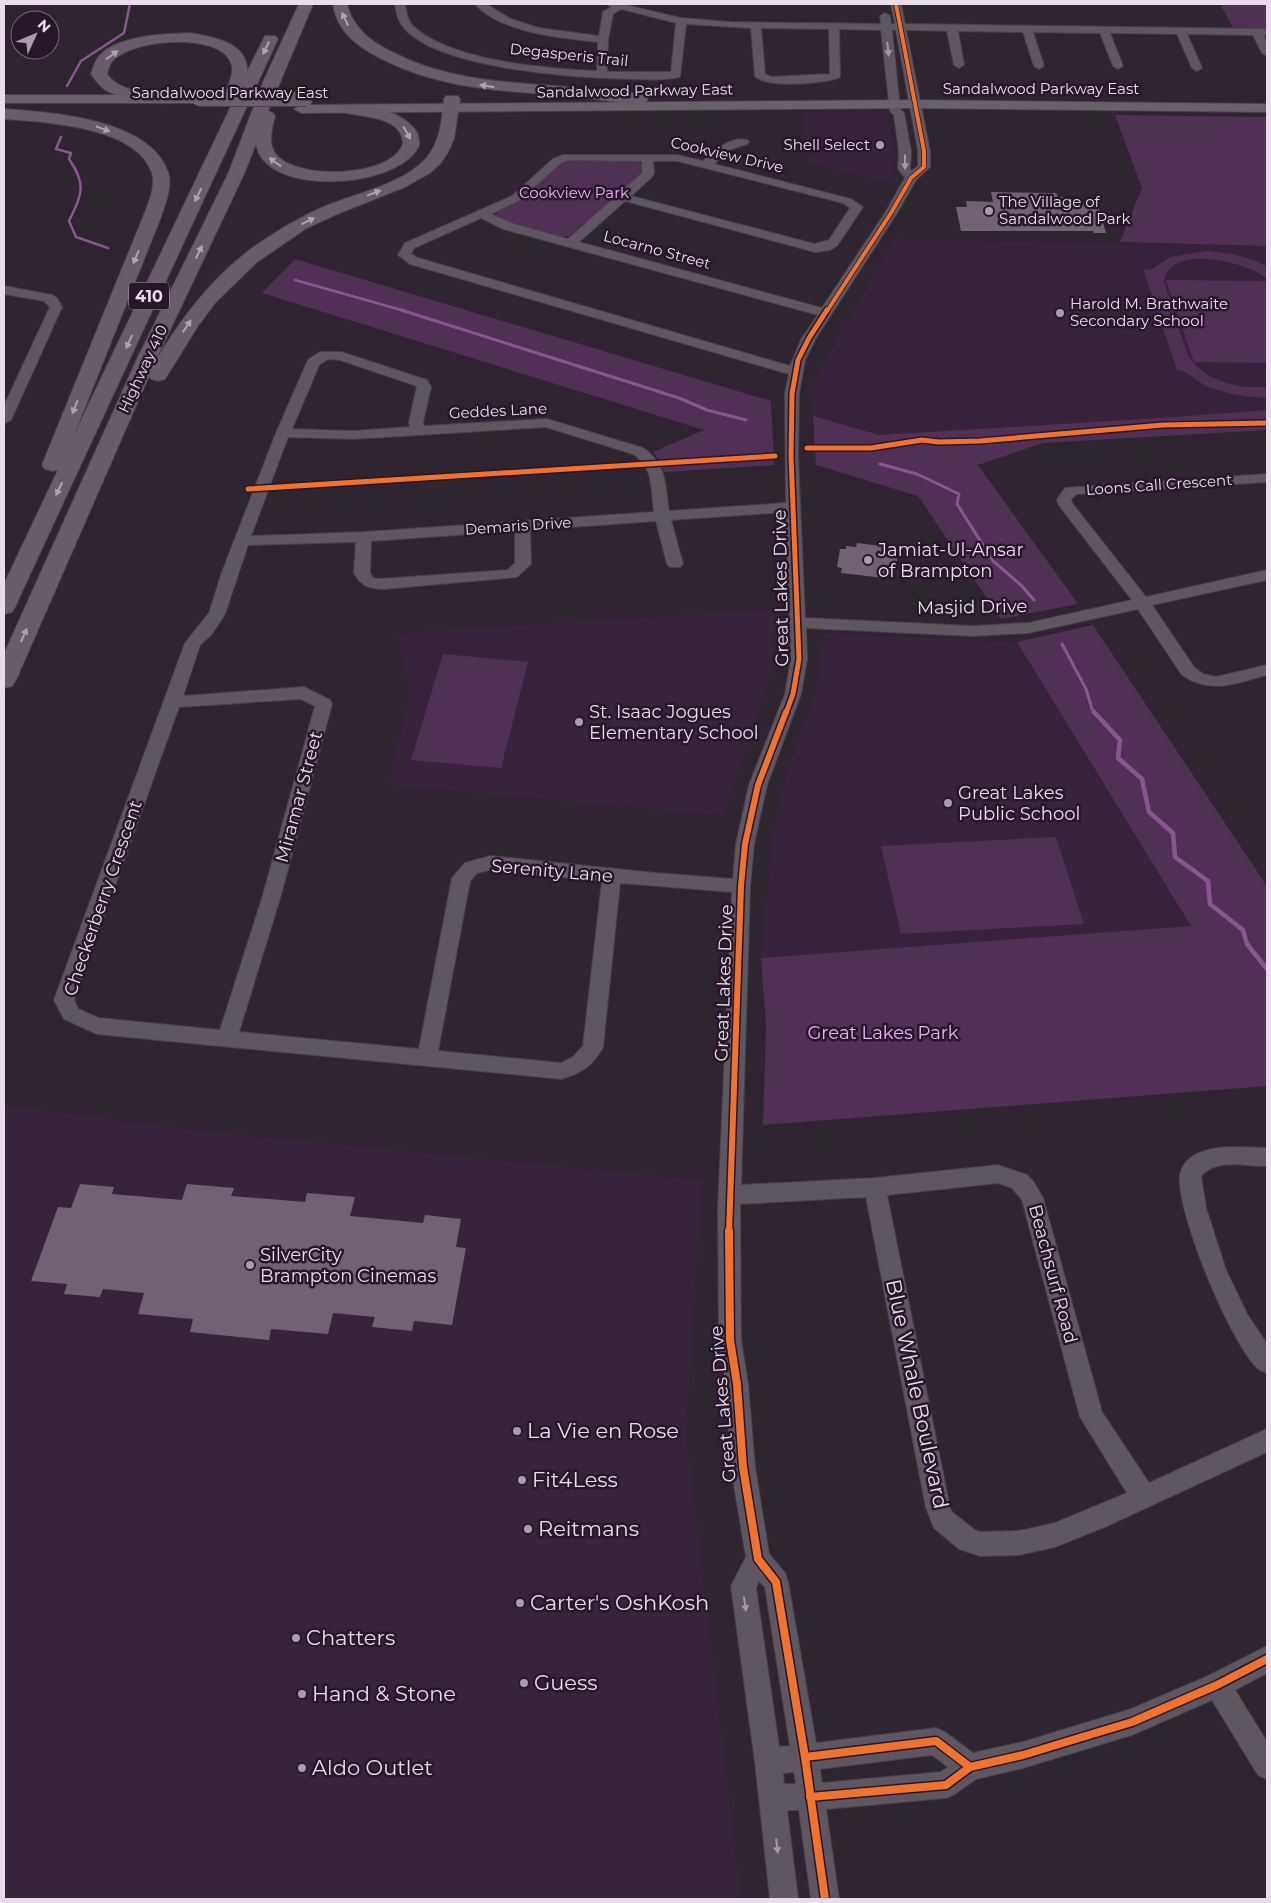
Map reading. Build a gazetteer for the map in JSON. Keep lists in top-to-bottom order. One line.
{"streets":{"highway":["410","Highway 410"],"main road":["Sandalwood Parkway East"],"street":["Degasperis Trail","Cookview Drive","Locarno Street","Geddes Lane","Loons Call Crescent","Demaris Drive","Great Lakes Drive","Masjid Drive","Miramar Street","Serenity Lane","Checkerberry Crescent","Beachsurf Road","Blue Whale Boulevard"]},"crossings":[["Sandalwood Parkway East","Great Lakes Drive"],["Cookview Drive","Locarno Street"],["Cookview Drive","Great Lakes Drive"],["Locarno Street","Great Lakes Drive"],["Geddes Lane","Demaris Drive"],["Geddes Lane","Checkerberry Crescent"],["Loons Call Crescent","Masjid Drive"],["Demaris Drive","Great Lakes Drive"],["Demaris Drive","Checkerberry Crescent"],["Great Lakes Drive","Masjid Drive"],["Great Lakes Drive","Serenity Lane"],["Great Lakes Drive","Beachsurf Road"],["Miramar Street","Checkerberry Crescent"],["Serenity Lane","Checkerberry Crescent"],["Beachsurf Road","Blue Whale Boulevard"]],"parks":["Cookview Park","Great Lakes Park"],"places":["Shell Select","The Village of Sandalwood Park","Harold M. Brathwaite Secondary School","Jamiat-Ul-Ansar of Brampton","St. Isaac Jogues Elementary School","Great Lakes Public School","SilverCity Brampton Cinemas","La Vie en Rose","Fit4Less","Reitmans","Carter's OshKosh","Chatters","Guess","Hand & Stone","Aldo Outlet"],"north":"top right"}
